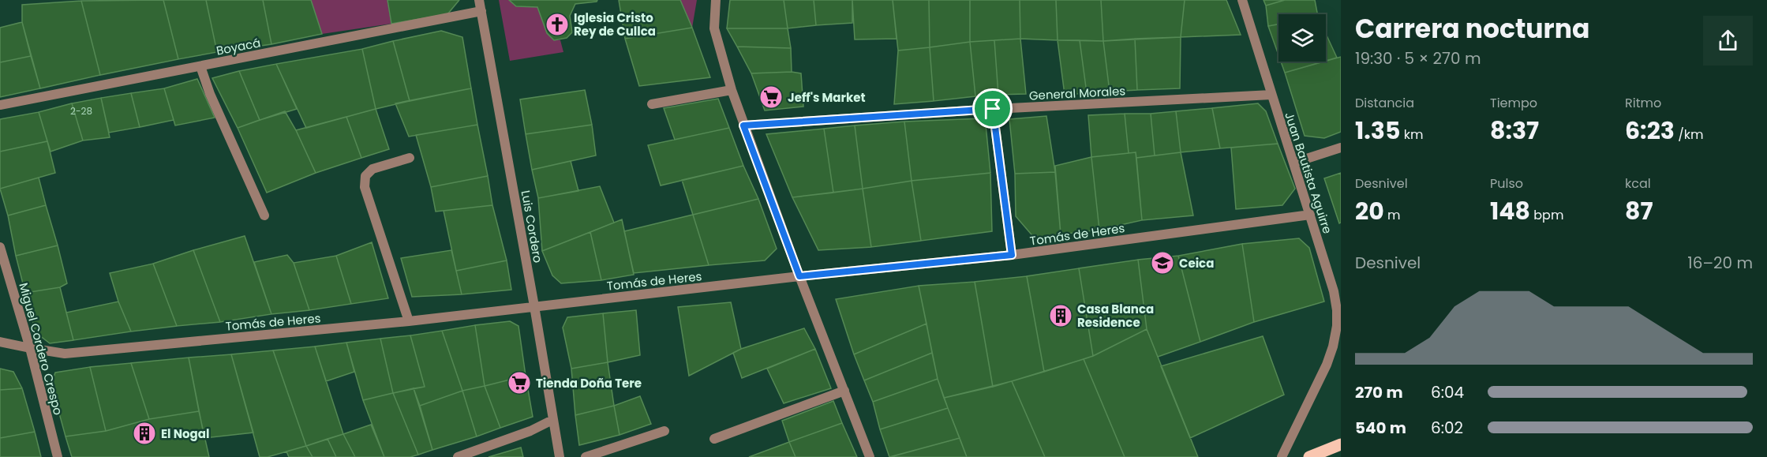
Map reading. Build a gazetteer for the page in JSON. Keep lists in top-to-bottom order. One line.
{"streets":{"street":["Boyacá","General Morales","Juan Bautista Aguirre","Luis Cordero","Tomás de Heres","Miguel Cordero Crespo"]},"crossings":[["Boyacá","Luis Cordero"],["General Morales","Juan Bautista Aguirre"],["Juan Bautista Aguirre","Tomás de Heres"],["Luis Cordero","Tomás de Heres"],["Tomás de Heres","Miguel Cordero Crespo"]],"places":{"church":["Iglesia Cristo Rey de Cullca"],"supermarket":["Jeff's Market","Tienda Doña Tere"],"school or university":["Ceica"],"building":["Casa Blanca Residence","El Nogal"]},"house_numbers":["2-28"],"page":{"heading":["Carrera nocturna","19:30 · 5 × 270 m"],"stats":[["Distancia","1.35 km"],["Tiempo","8:37"],["Ritmo","6:23 /km"],["Desnivel","20 m"],["Pulso","148 bpm"],["kcal","87"]],"chart":["Desnivel","16–20 m"],"list":[{"name":"270 m","note":"6:04"},{"name":"540 m","note":"6:02"}]}}
